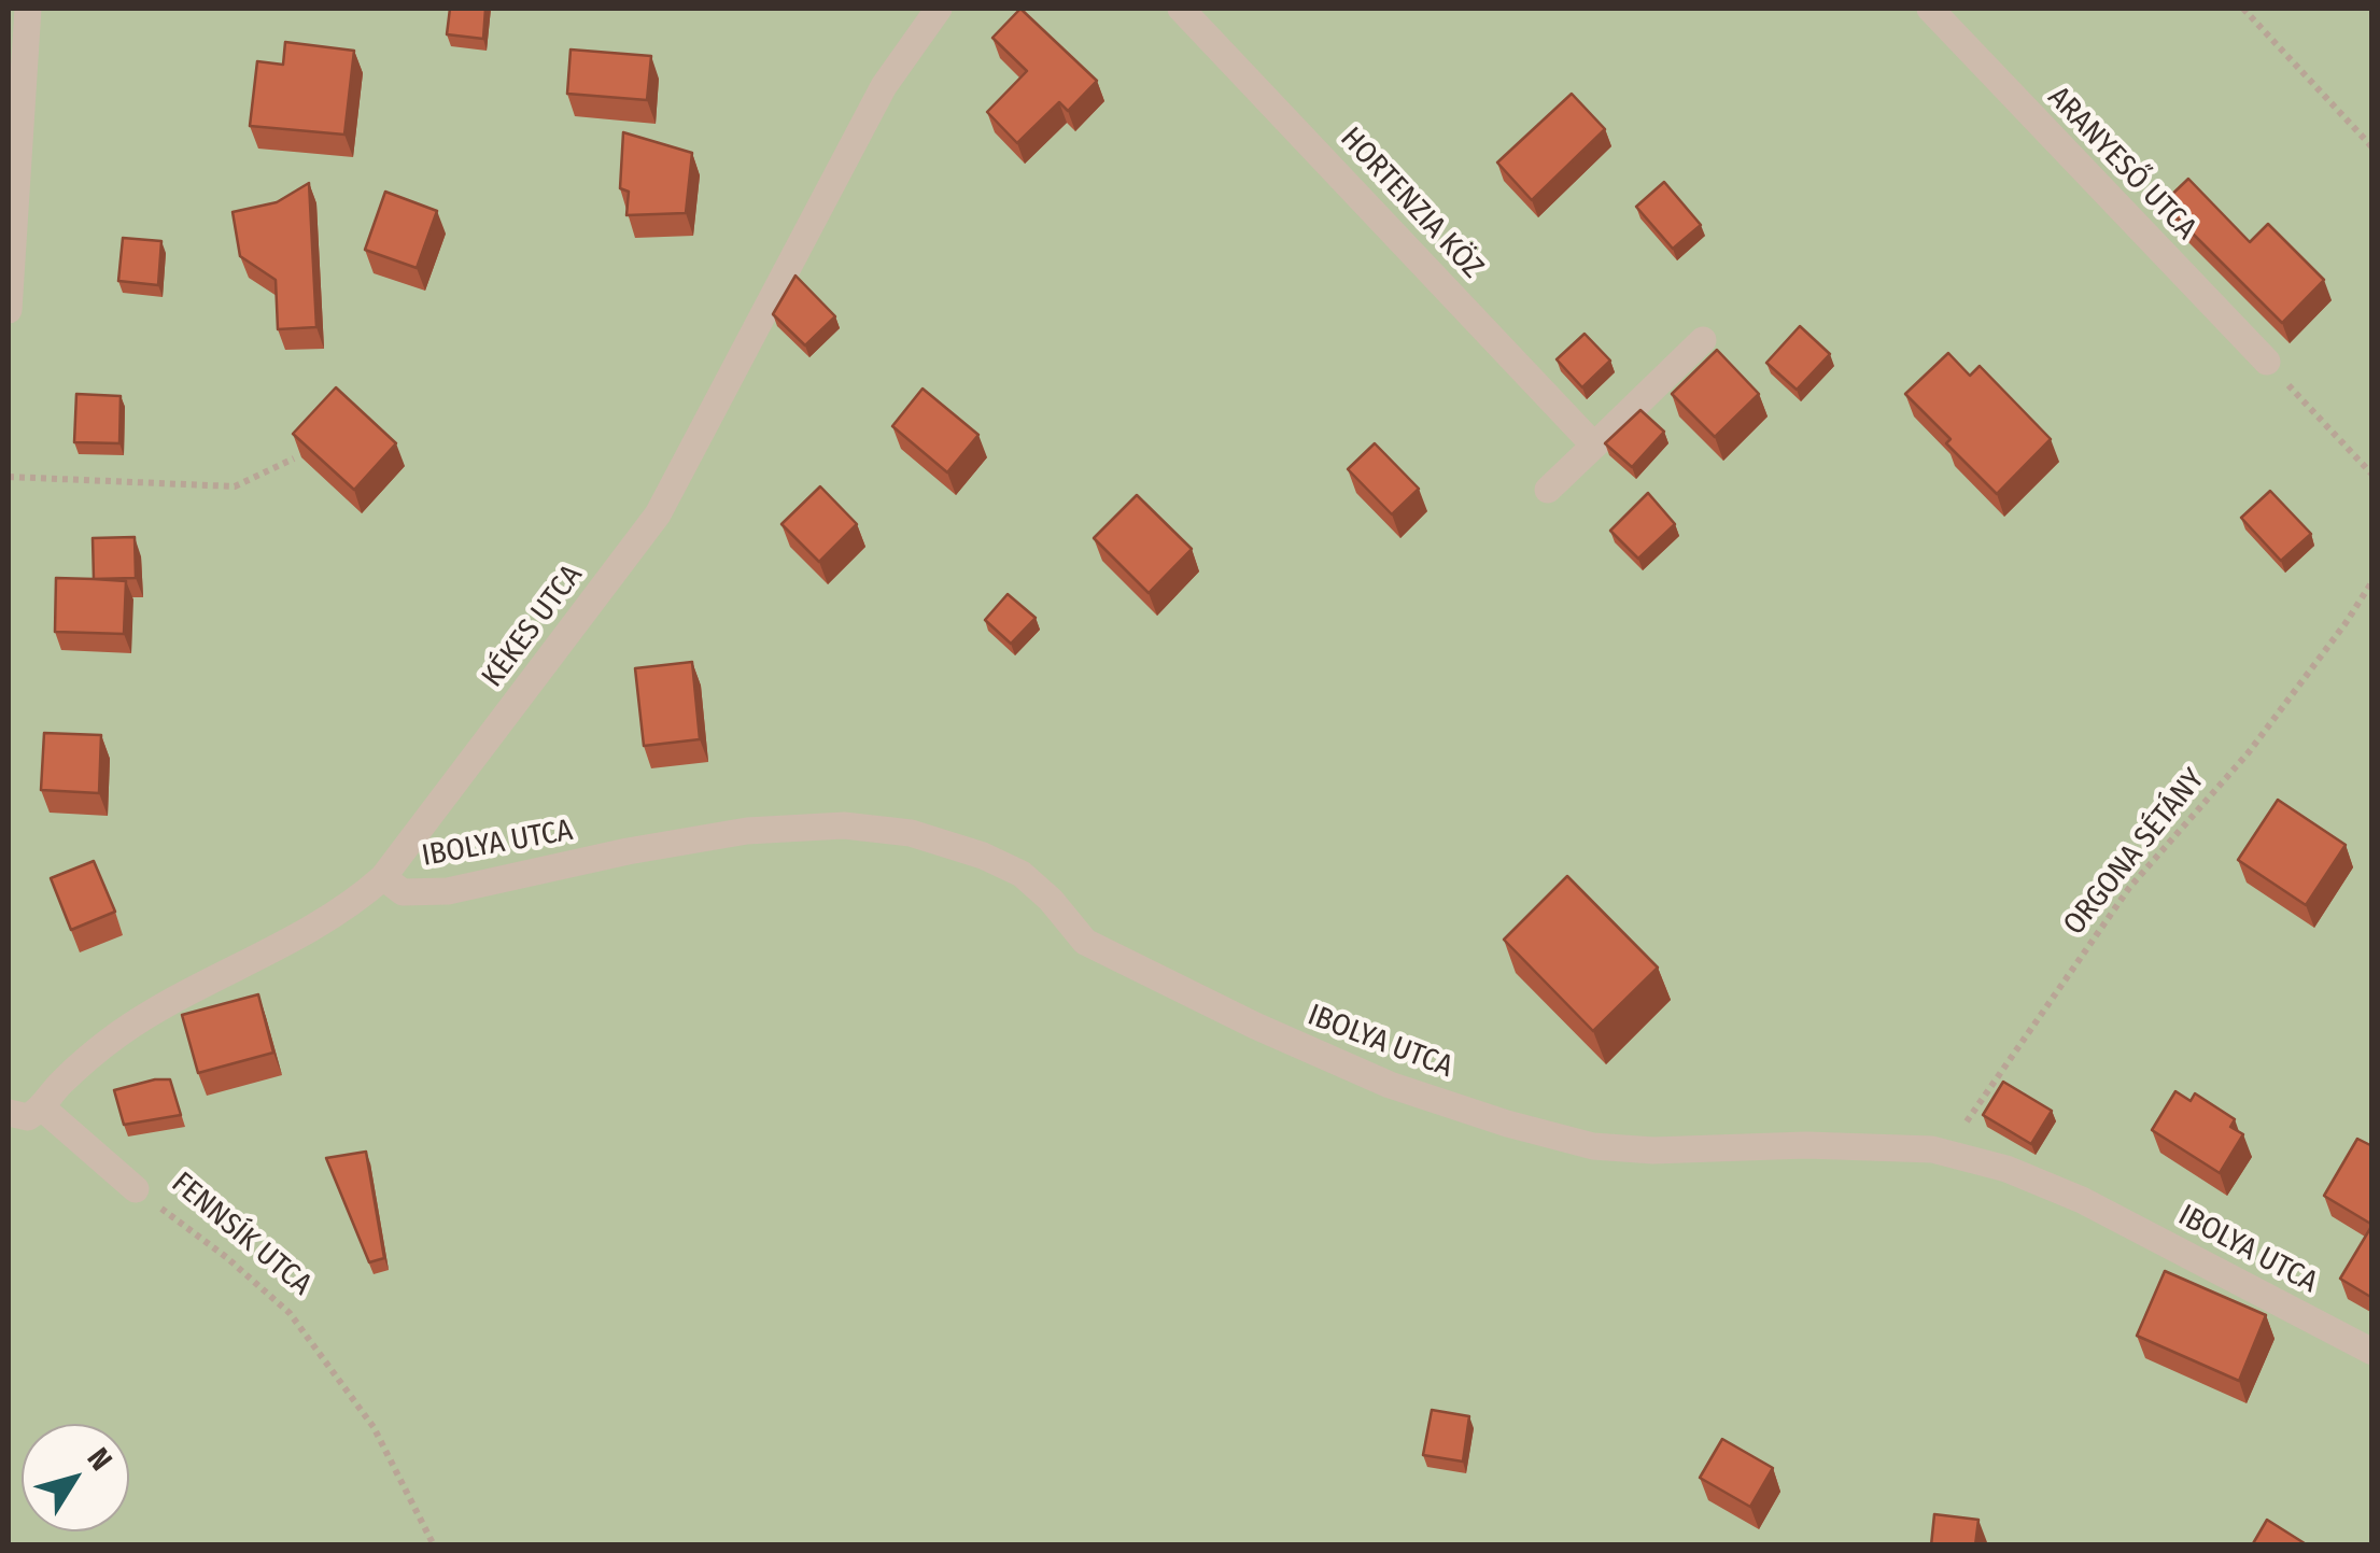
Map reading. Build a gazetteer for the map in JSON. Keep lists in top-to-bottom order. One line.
{"streets":{"street":["ARANYESŐ UTCA","HORTENZIA KÖZ","KÉKES UTCA","IBOLYA UTCA","FENNSÍK UTCA"],"path":["ORGONA SÉTÁNY"]},"crossings":[["KÉKES UTCA","IBOLYA UTCA"],["KÉKES UTCA","FENNSÍK UTCA"],["IBOLYA UTCA","ORGONA SÉTÁNY"]],"north":"top right"}
